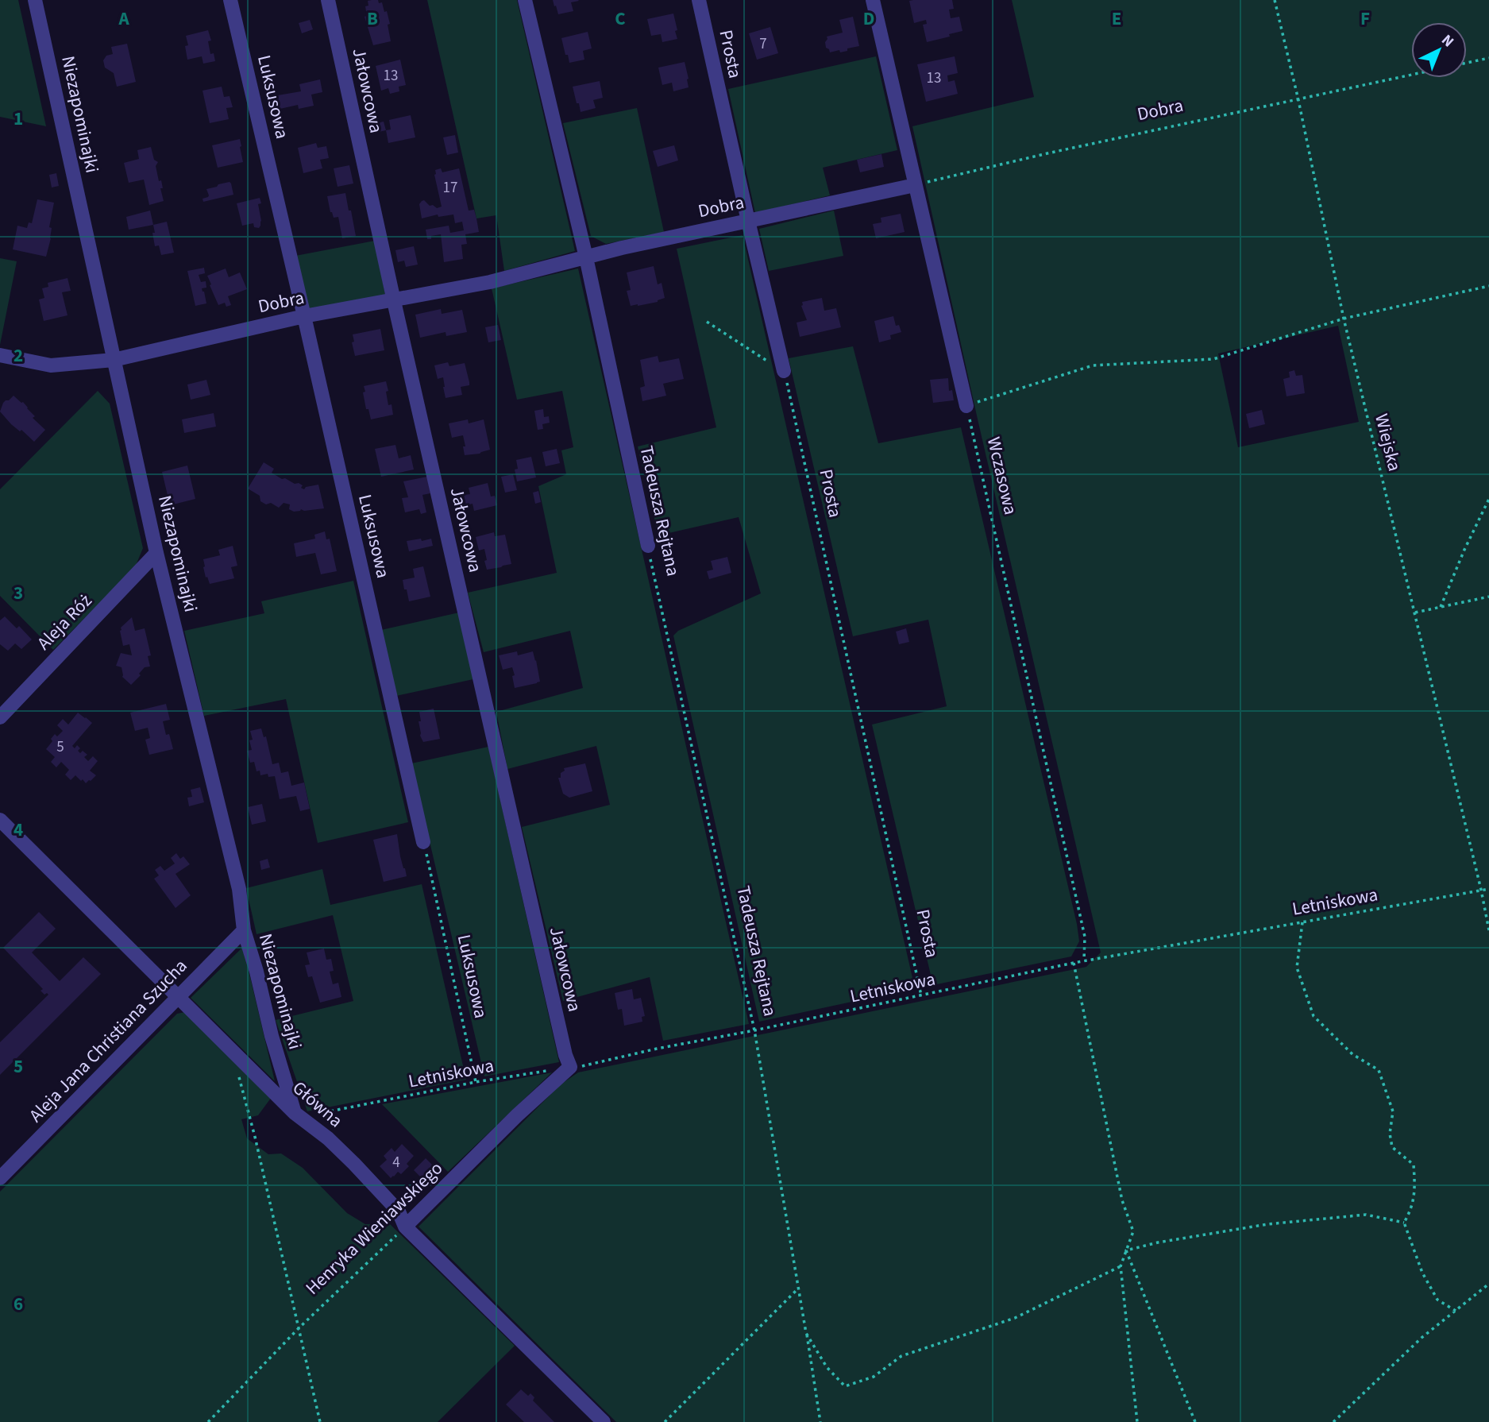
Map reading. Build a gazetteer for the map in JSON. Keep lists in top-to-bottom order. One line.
{"streets":{"street":["Prosta","Jałowcowa","Luksusowa","Dobra","Niezapominajki","Tadeusza Rejtana","Aleja Róż","Aleja Jana Christiana Szucha","Główna","Henryka Wieniawskiego"],"path":["Wiejska","Wczasowa","Letniskowa"]},"crossings":[["Prosta","Dobra"],["Prosta","Letniskowa"],["Jałowcowa","Dobra"],["Jałowcowa","Letniskowa"],["Jałowcowa","Henryka Wieniawskiego"],["Luksusowa","Dobra"],["Luksusowa","Letniskowa"],["Dobra","Niezapominajki"],["Dobra","Wiejska"],["Dobra","Tadeusza Rejtana"],["Niezapominajki","Aleja Róż"],["Niezapominajki","Letniskowa"],["Niezapominajki","Aleja Jana Christiana Szucha"],["Niezapominajki","Główna"],["Wiejska","Letniskowa"],["Wczasowa","Letniskowa"],["Tadeusza Rejtana","Letniskowa"],["Letniskowa","Główna"],["Letniskowa","Henryka Wieniawskiego"],["Aleja Jana Christiana Szucha","Główna"],["Główna","Henryka Wieniawskiego"]],"house_numbers":["7","13","13","17","5","4"],"north":"top right","grid":{"columns":["A","B","C","D","E","F"],"rows":["1","2","3","4","5","6"]}}
